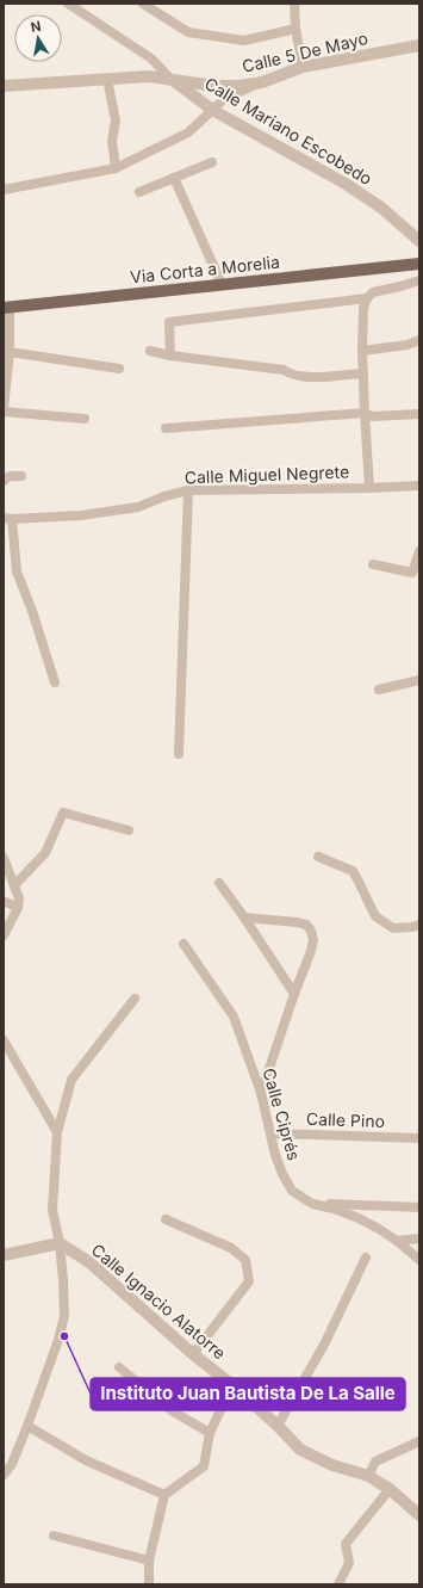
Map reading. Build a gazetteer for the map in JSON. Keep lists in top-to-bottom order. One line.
{"streets":{"main road":["Via Corta a Morelia"],"street":["Calle 5 De Mayo","Calle Mariano Escobedo","Calle Miguel Negrete","Calle Ciprés","Calle Pino","Calle Ignacio Alatorre"]},"crossings":[["Calle 5 De Mayo","Calle Mariano Escobedo"],["Calle Ciprés","Calle Pino"]],"places":["Instituto Juan Bautista De La Salle"],"north":"top"}
